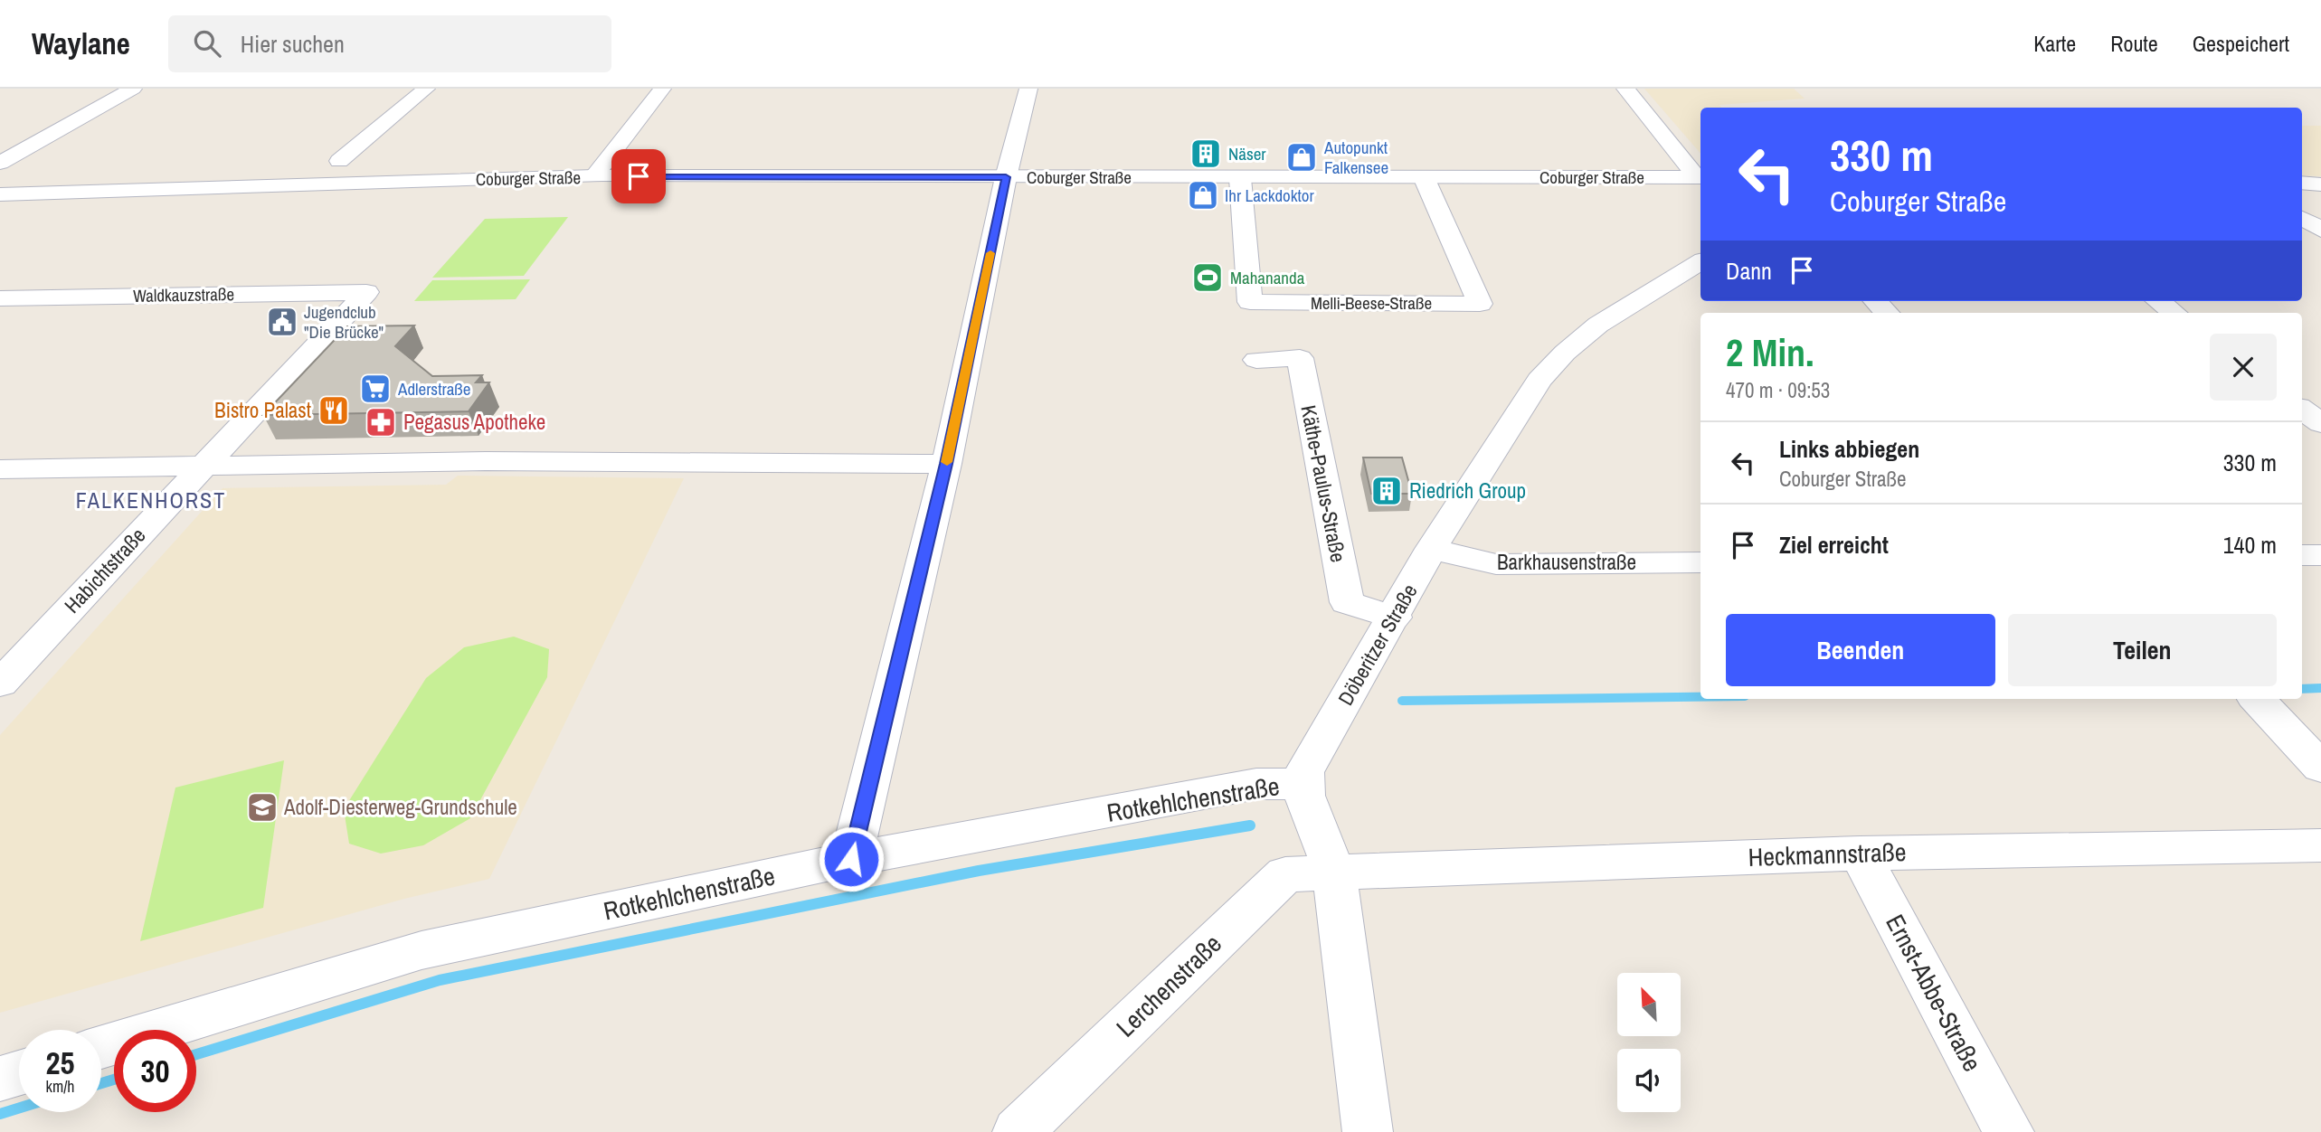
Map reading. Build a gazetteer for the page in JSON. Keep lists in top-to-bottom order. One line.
{"streets":{"street":["Coburger Straße","Waldkauzstraße","Melli-Beese-Straße","Käthe-Paulus-Straße","Barkhausenstraße","Habichtstraße","Döberitzer Straße","Rotkehlchenstraße","Heckmannstraße","Lerchenstraße","Ernst-Abbe-Straße"]},"crossings":[["Coburger Straße","Melli-Beese-Straße"],["Waldkauzstraße","Habichtstraße"],["Käthe-Paulus-Straße","Döberitzer Straße"],["Barkhausenstraße","Döberitzer Straße"],["Döberitzer Straße","Rotkehlchenstraße"],["Heckmannstraße","Lerchenstraße"],["Heckmannstraße","Ernst-Abbe-Straße"]],"districts":["FALKENHORST"],"places":{"building":["Näser","Riedrich Group"],"shop":["Autopunkt Falkensee","Ihr Lackdoktor"],"sports":["Mahananda"],"public building":["Jugendclub \"Die Brücke\""],"supermarket":["Adlerstraße"],"restaurant":["Bistro Palast"],"pharmacy":["Pegasus Apotheke"],"school or university":["Adolf-Diesterweg-Grundschule"]},"north":"top left","page":{"header":"Waylane","search":"Hier suchen","nav":["Karte","Route","Gespeichert"],"turn":["330 m","Coburger Straße"],"then":"Dann","heading":["2 Min.","470 m · 09:53"],"list":[{"name":"Links abbiegen","note":"Coburger Straße","value":"330 m"},{"name":"Ziel erreicht","value":"140 m"}],"buttons":["Beenden","Teilen"],"speed":"25 km/h","limit":"30"}}
